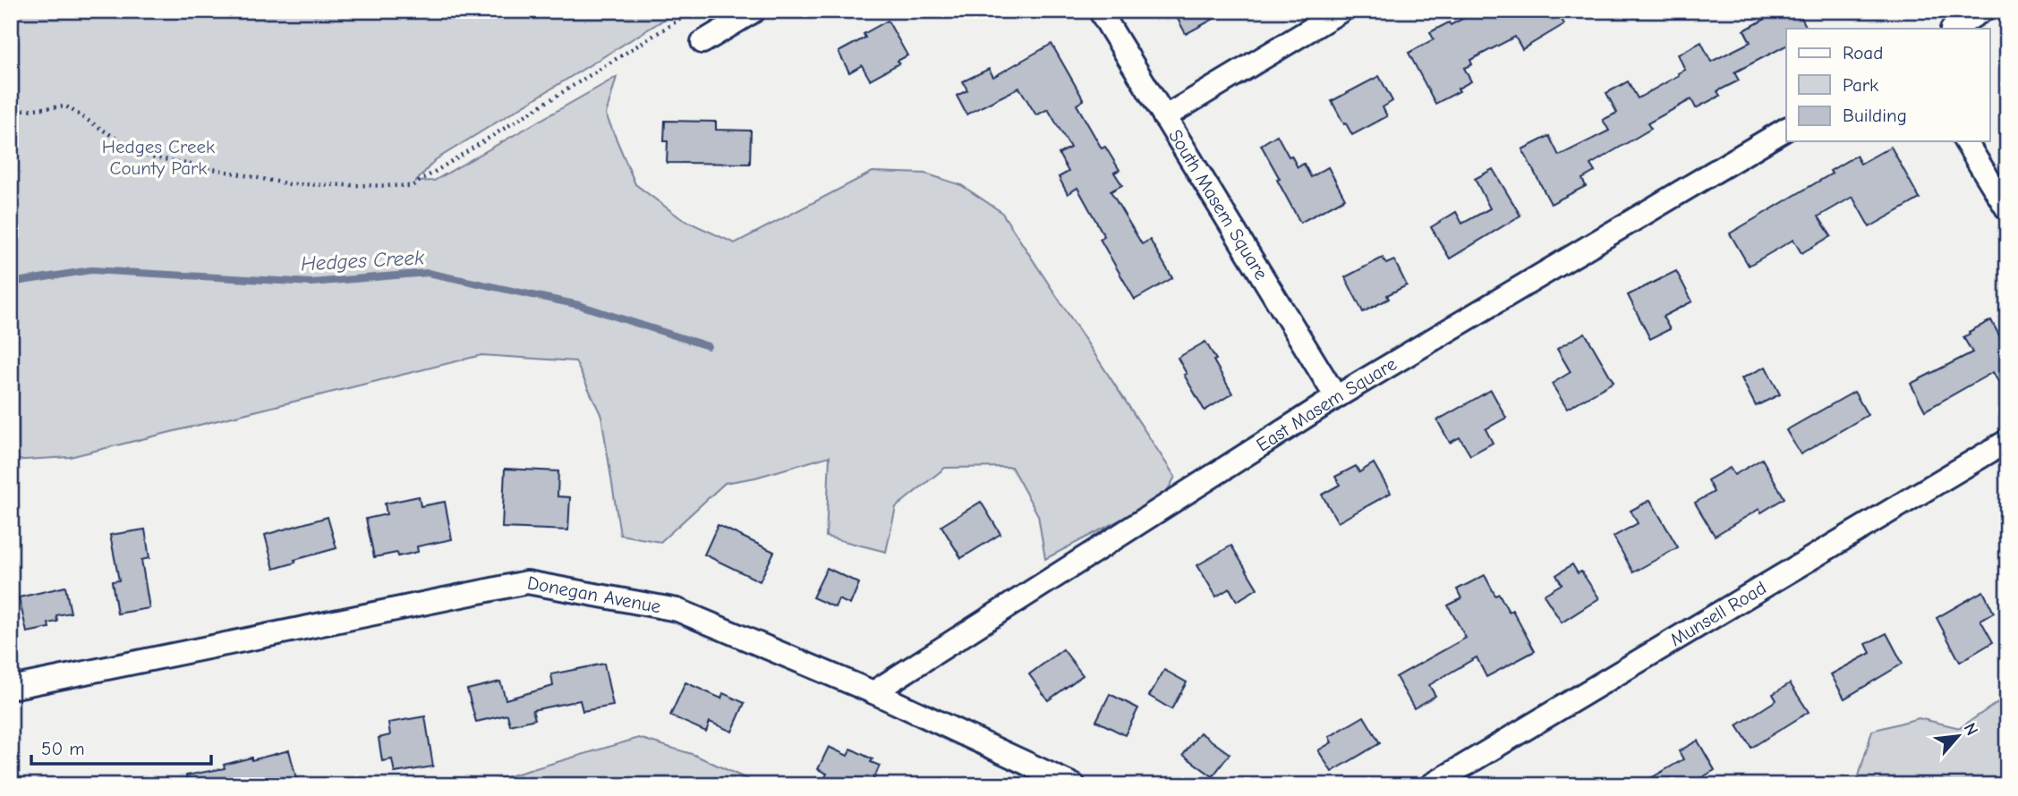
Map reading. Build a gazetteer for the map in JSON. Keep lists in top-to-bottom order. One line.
{"streets":{"street":["South Masem Square","East Masem Square","Donegan Avenue","Munsell Road"]},"crossings":[["South Masem Square","East Masem Square"],["East Masem Square","Donegan Avenue"]],"water":["Hedges Creek"],"parks":["Hedges Creek County Park"],"legend":["Road","Park","Building"],"scale_bar":"50 m","north":"top right"}
